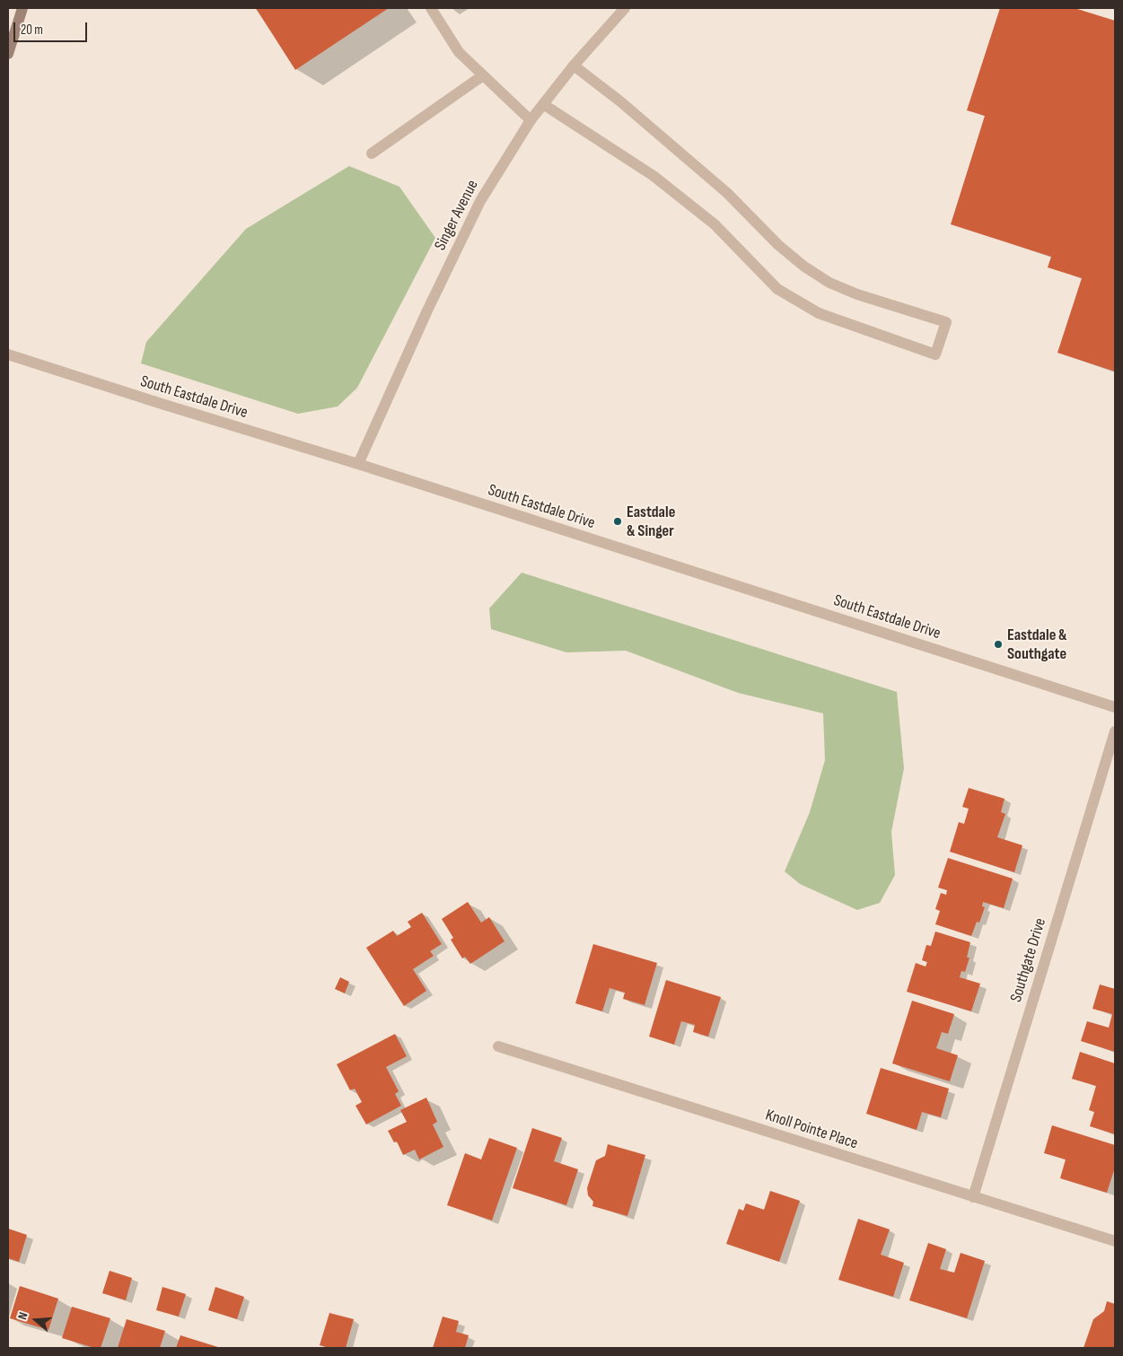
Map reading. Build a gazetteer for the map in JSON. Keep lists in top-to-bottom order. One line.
{"streets":{"street":["Singer Avenue","South Eastdale Drive","Southgate Drive","Knoll Pointe Place"]},"crossings":[["Singer Avenue","South Eastdale Drive"],["Southgate Drive","Knoll Pointe Place"]],"places":["Eastdale & Singer","Eastdale & Southgate"],"scale_bar":"20 m","north":"left"}
